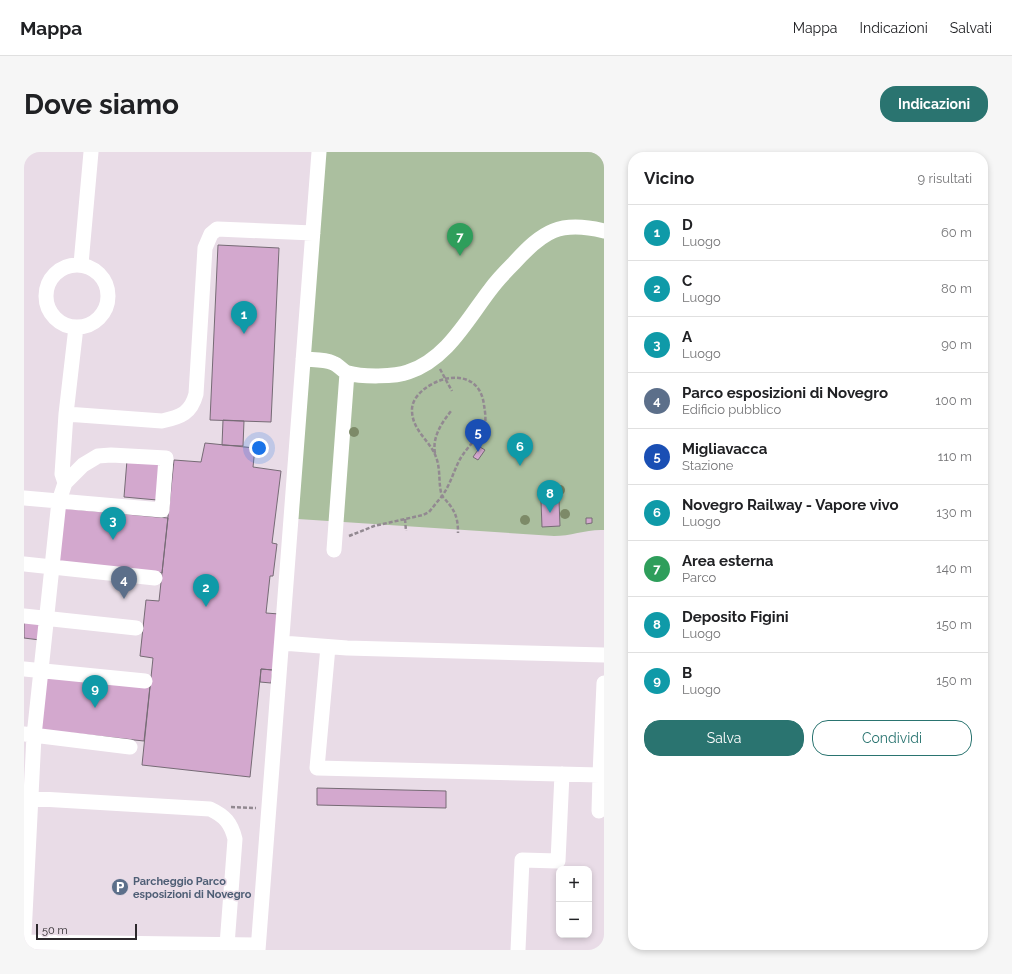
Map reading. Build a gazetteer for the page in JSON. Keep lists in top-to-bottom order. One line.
{"places":{"parking":["Parcheggio Parco esposizioni di Novegro"]},"scale_bar":"50 m","page":{"header":"Mappa","nav":["Mappa","Indicazioni","Salvati"],"buttons":["Indicazioni",["Salva","Condividi"]],"title":"Dove siamo","heading":["Vicino","9 risultati"],"list":[{"mark":"1","name":"D","note":"Luogo","value":"60 m"},{"mark":"2","name":"C","note":"Luogo","value":"80 m"},{"mark":"3","name":"A","note":"Luogo","value":"90 m"},{"mark":"4","name":"Parco esposizioni di Novegro","note":"Edificio pubblico","value":"100 m"},{"mark":"5","name":"Migliavacca","note":"Stazione","value":"110 m"},{"mark":"6","name":"Novegro Railway - Vapore vivo","note":"Luogo","value":"130 m"},{"mark":"7","name":"Area esterna","note":"Parco","value":"140 m"},{"mark":"8","name":"Deposito Figini","note":"Luogo","value":"150 m"},{"mark":"9","name":"B","note":"Luogo","value":"150 m"}],"pins":["7","1","5","6","8","3","4","2","9"],"map_buttons":["+","−"],"scale":"50 m"}}
